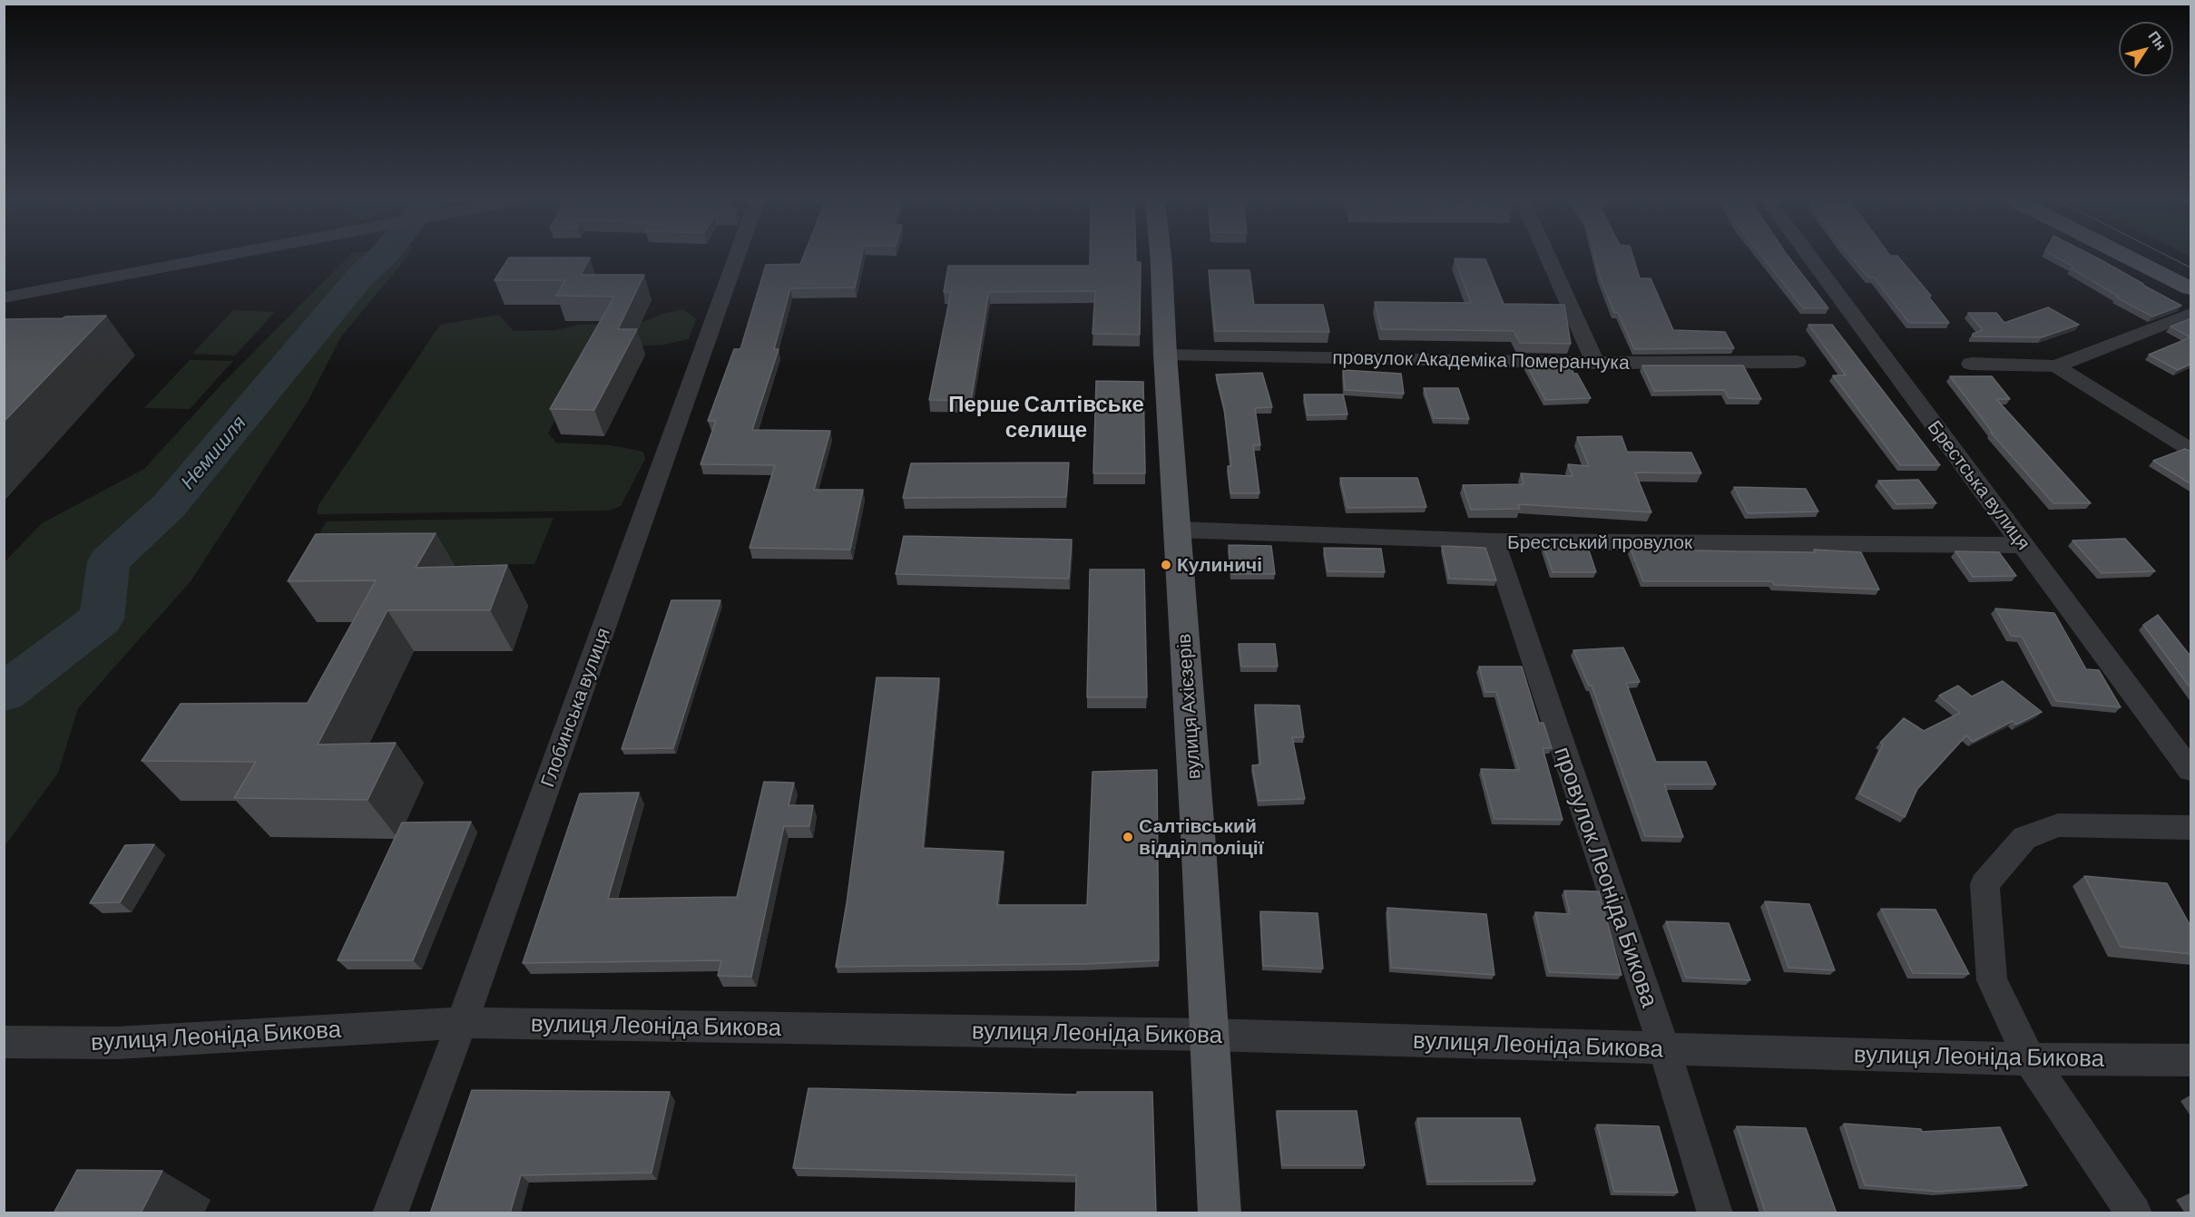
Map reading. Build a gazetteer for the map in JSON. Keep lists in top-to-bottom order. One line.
{"streets":{"main road":["вулиця Ахієзерів"],"street":["провулок Академіка Померанчука","Брестська вулиця","Брестський провулок","Глобинська вулиця","провулок Леоніда Бикова","вулиця Леоніда Бикова"]},"crossings":[["провулок Академіка Померанчука","вулиця Ахієзерів"],["Брестська вулиця","Брестський провулок"],["Брестський провулок","вулиця Ахієзерів"],["Брестський провулок","провулок Леоніда Бикова"],["вулиця Ахієзерів","вулиця Леоніда Бикова"],["Глобинська вулиця","вулиця Леоніда Бикова"],["провулок Леоніда Бикова","вулиця Леоніда Бикова"]],"districts":["Перше Салтівське селище"],"water":["Немишля"],"places":["Кулиничі","Салтівський відділ поліції"],"north":"top right"}
